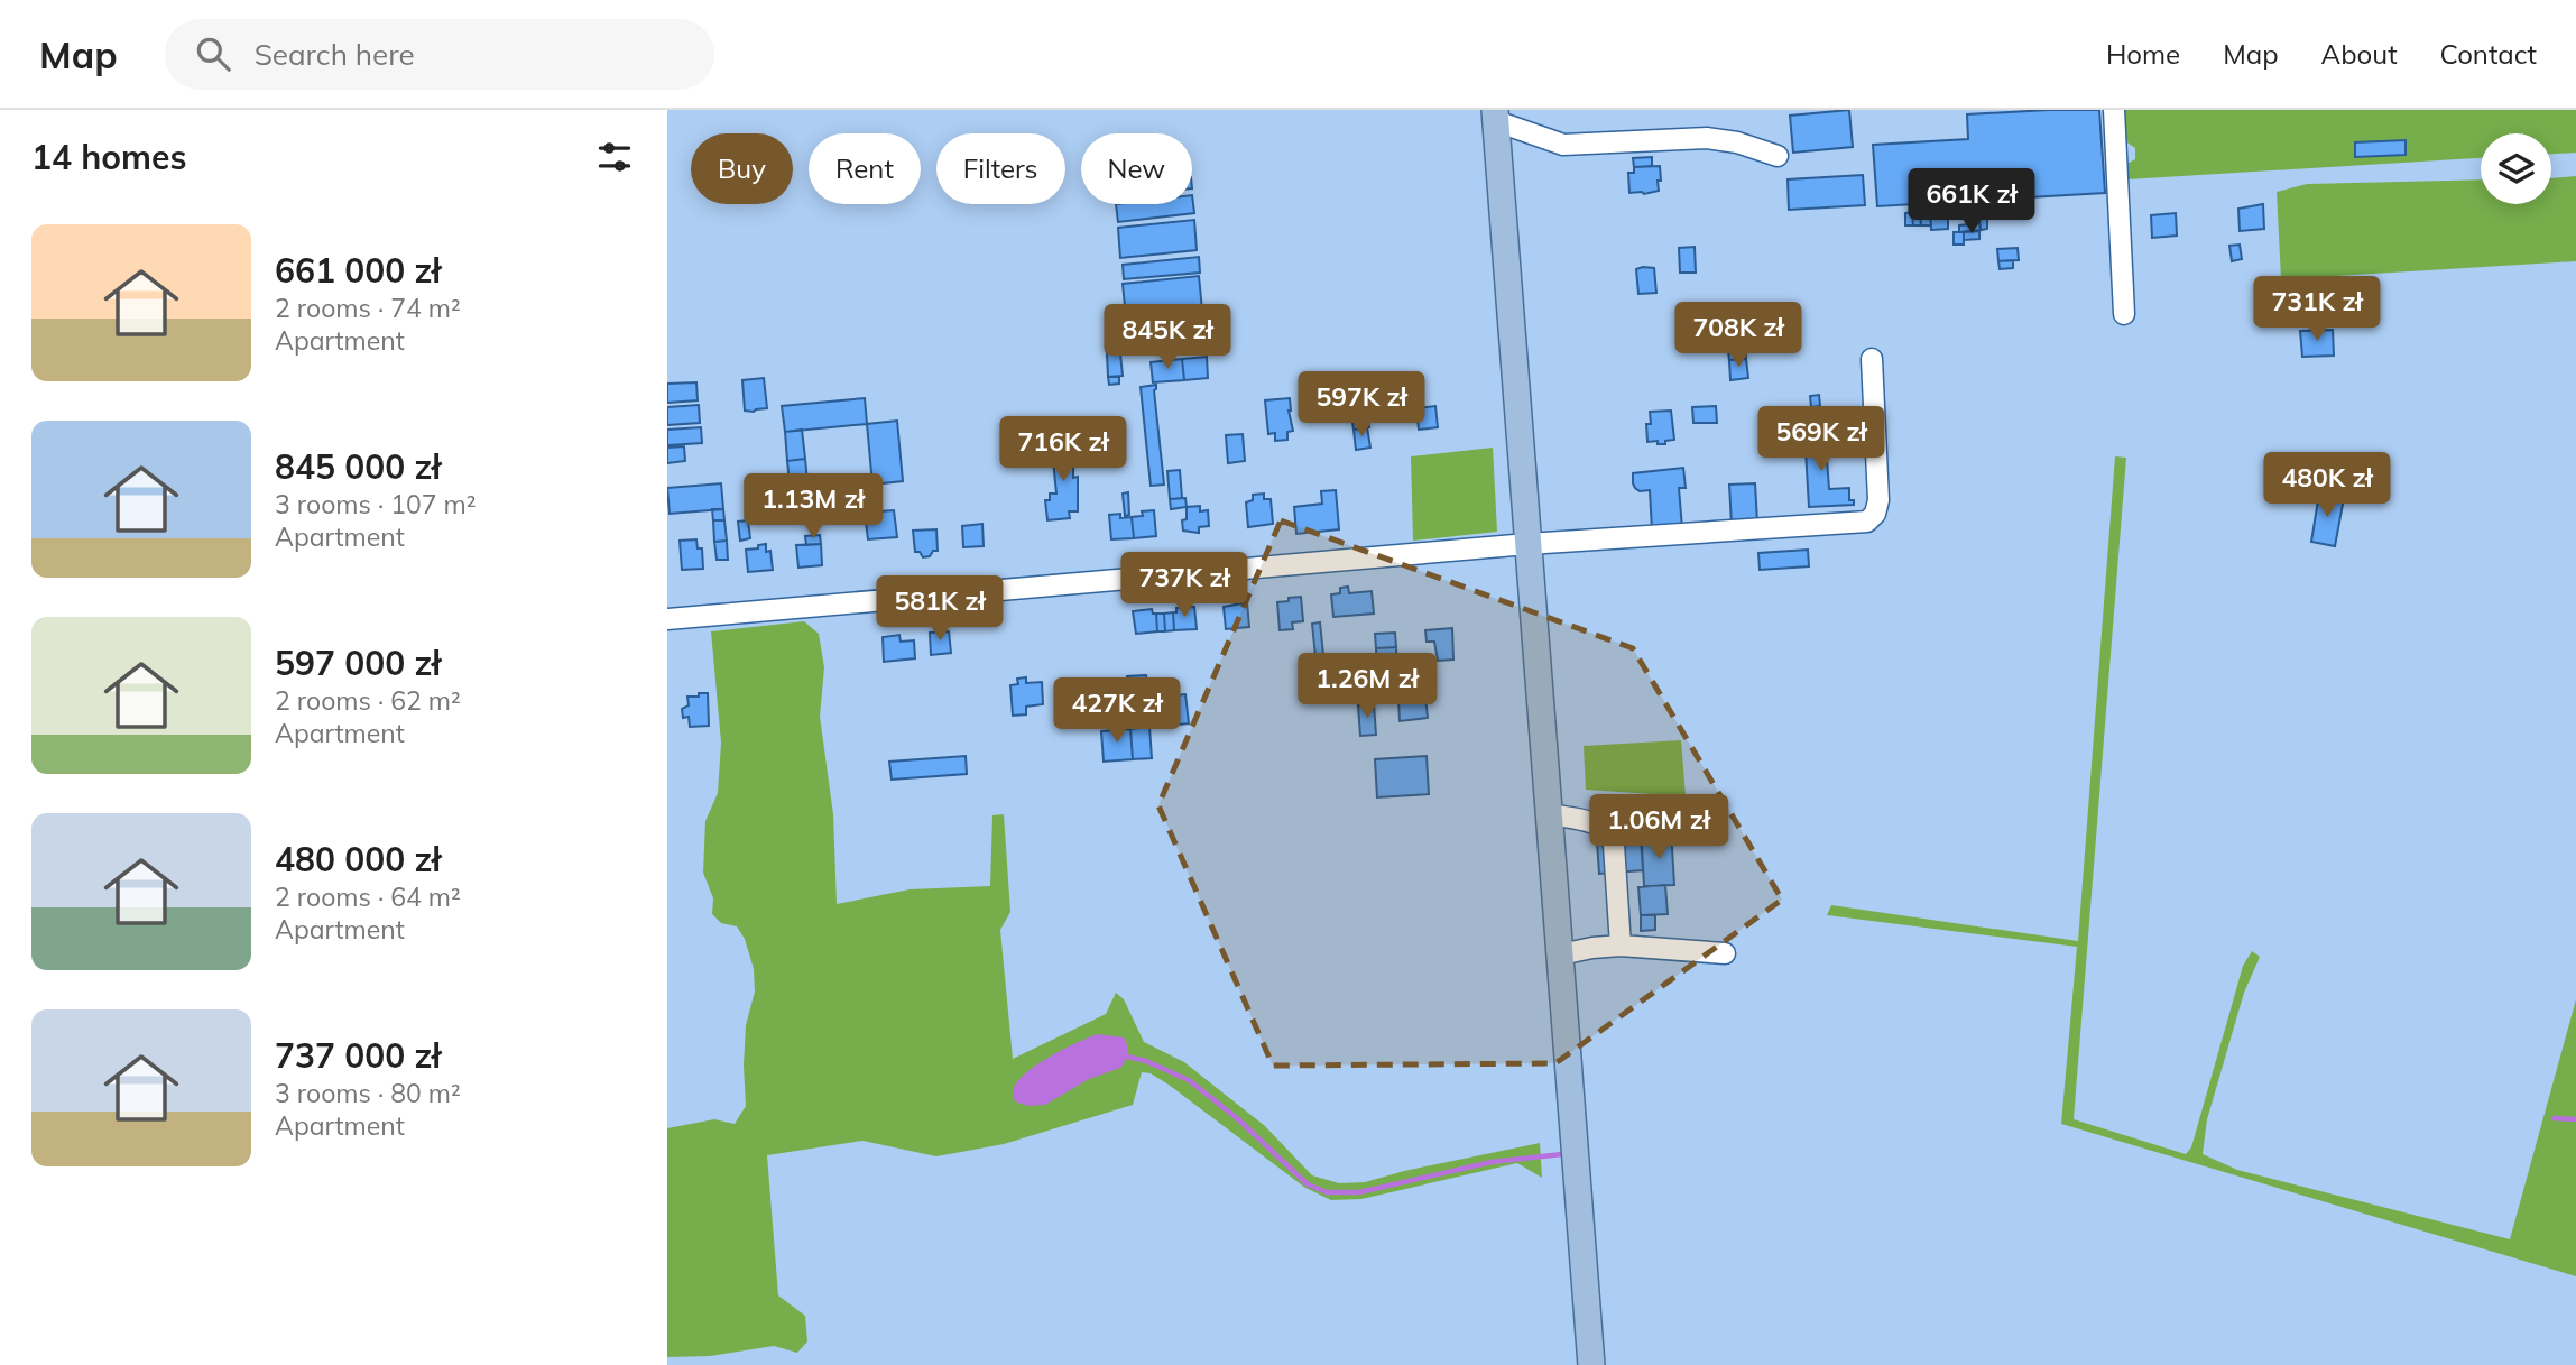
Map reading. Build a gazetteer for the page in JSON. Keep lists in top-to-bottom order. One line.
{"page":{"header":"Map","search":"Search here","nav":["Home","Map","About","Contact"],"heading":"14 homes","chip":["Buy","Rent","Filters","New"],"price":["661K zł","731K zł","708K zł","845K zł","597K zł","569K zł","716K zł","480K zł","1.13M zł","737K zł","581K zł","1.26M zł","427K zł","1.06M zł"],"list":[{"name":"661 000 zł","note":"2 rooms · 74 m² · Apartment"},{"name":"845 000 zł","note":"3 rooms · 107 m² · Apartment"},{"name":"597 000 zł","note":"2 rooms · 62 m² · Apartment"},{"name":"480 000 zł","note":"2 rooms · 64 m² · Apartment"},{"name":"737 000 zł","note":"3 rooms · 80 m² · Apartment"}]}}
